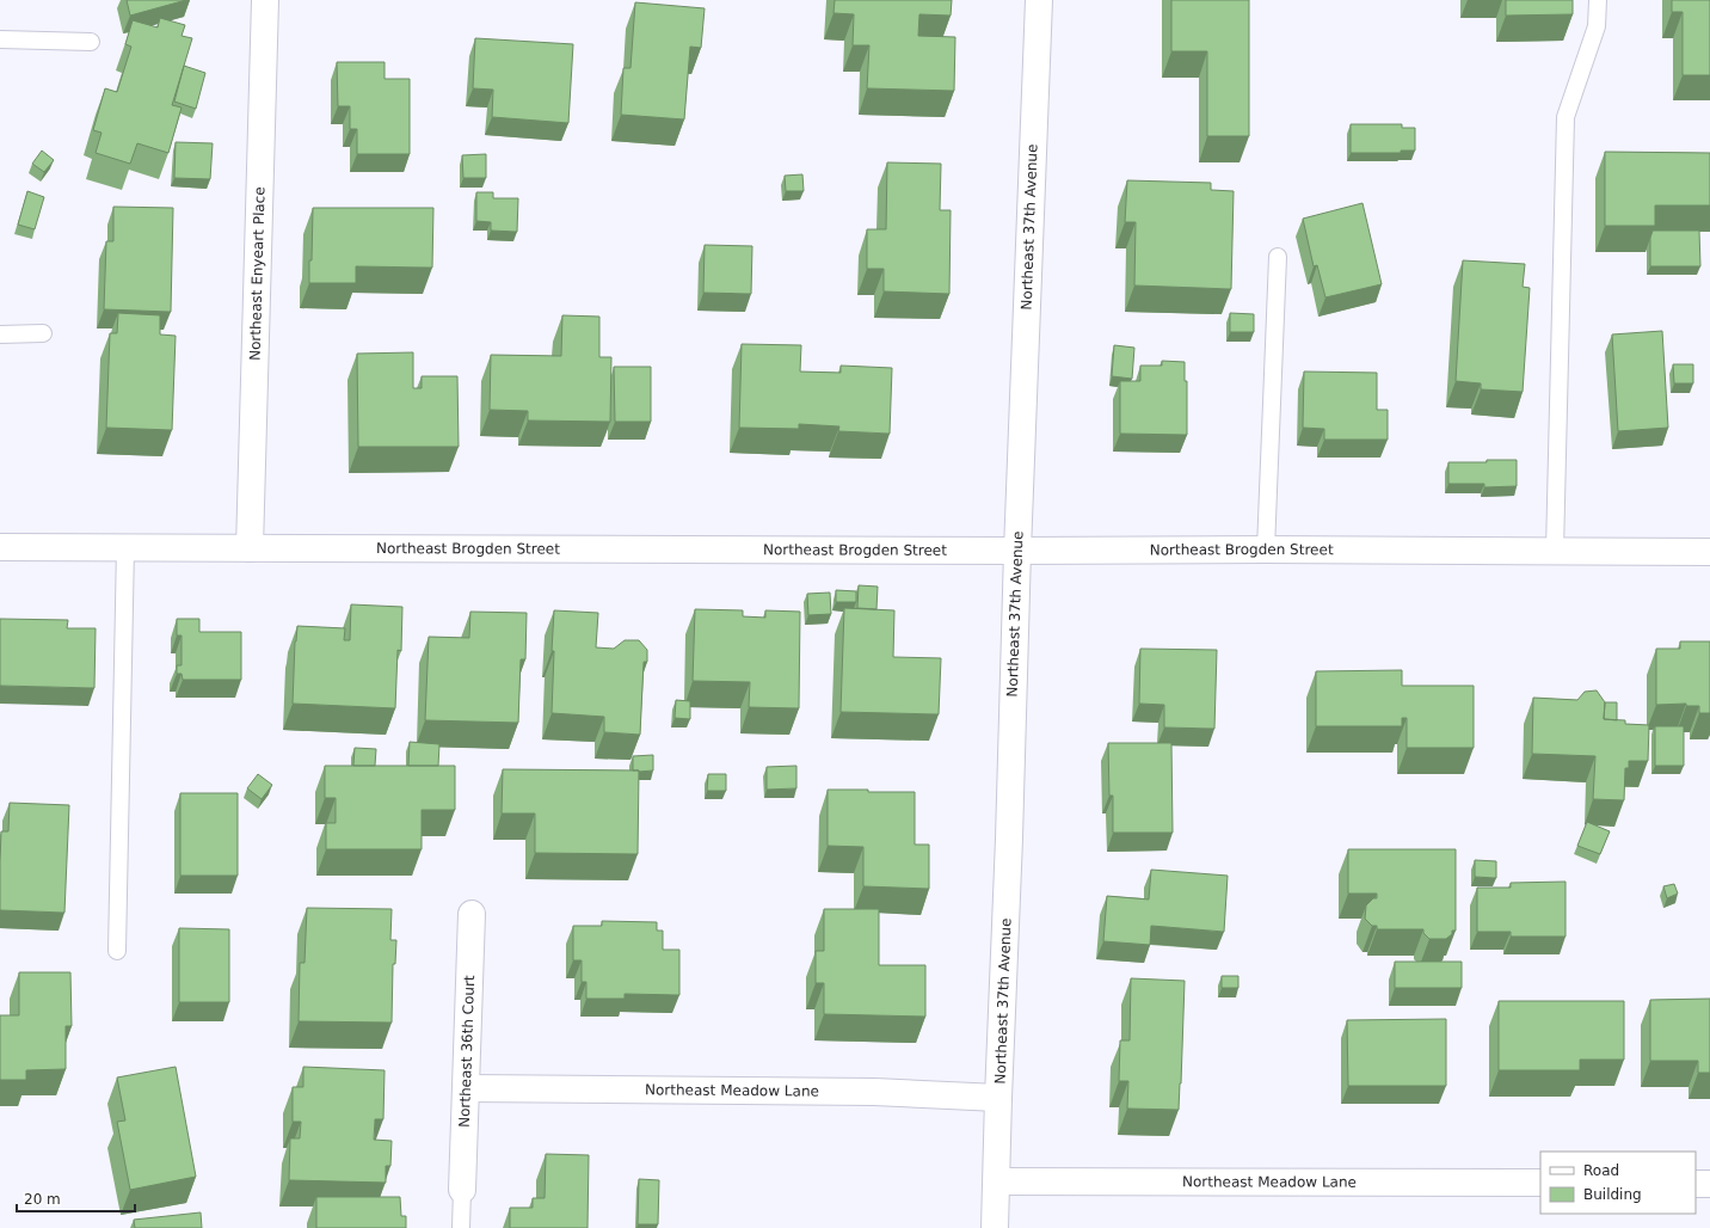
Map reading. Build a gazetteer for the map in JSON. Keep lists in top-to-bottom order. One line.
{"streets":{"street":["Northeast 37th Avenue","Northeast Enyeart Place","Northeast Brogden Street","Northeast 36th Court","Northeast Meadow Lane"]},"crossings":[["Northeast 37th Avenue","Northeast Brogden Street"],["Northeast 37th Avenue","Northeast Meadow Lane"],["Northeast Enyeart Place","Northeast Brogden Street"],["Northeast 36th Court","Northeast Meadow Lane"]],"legend":["Road","Building"],"scale_bar":"20 m"}
